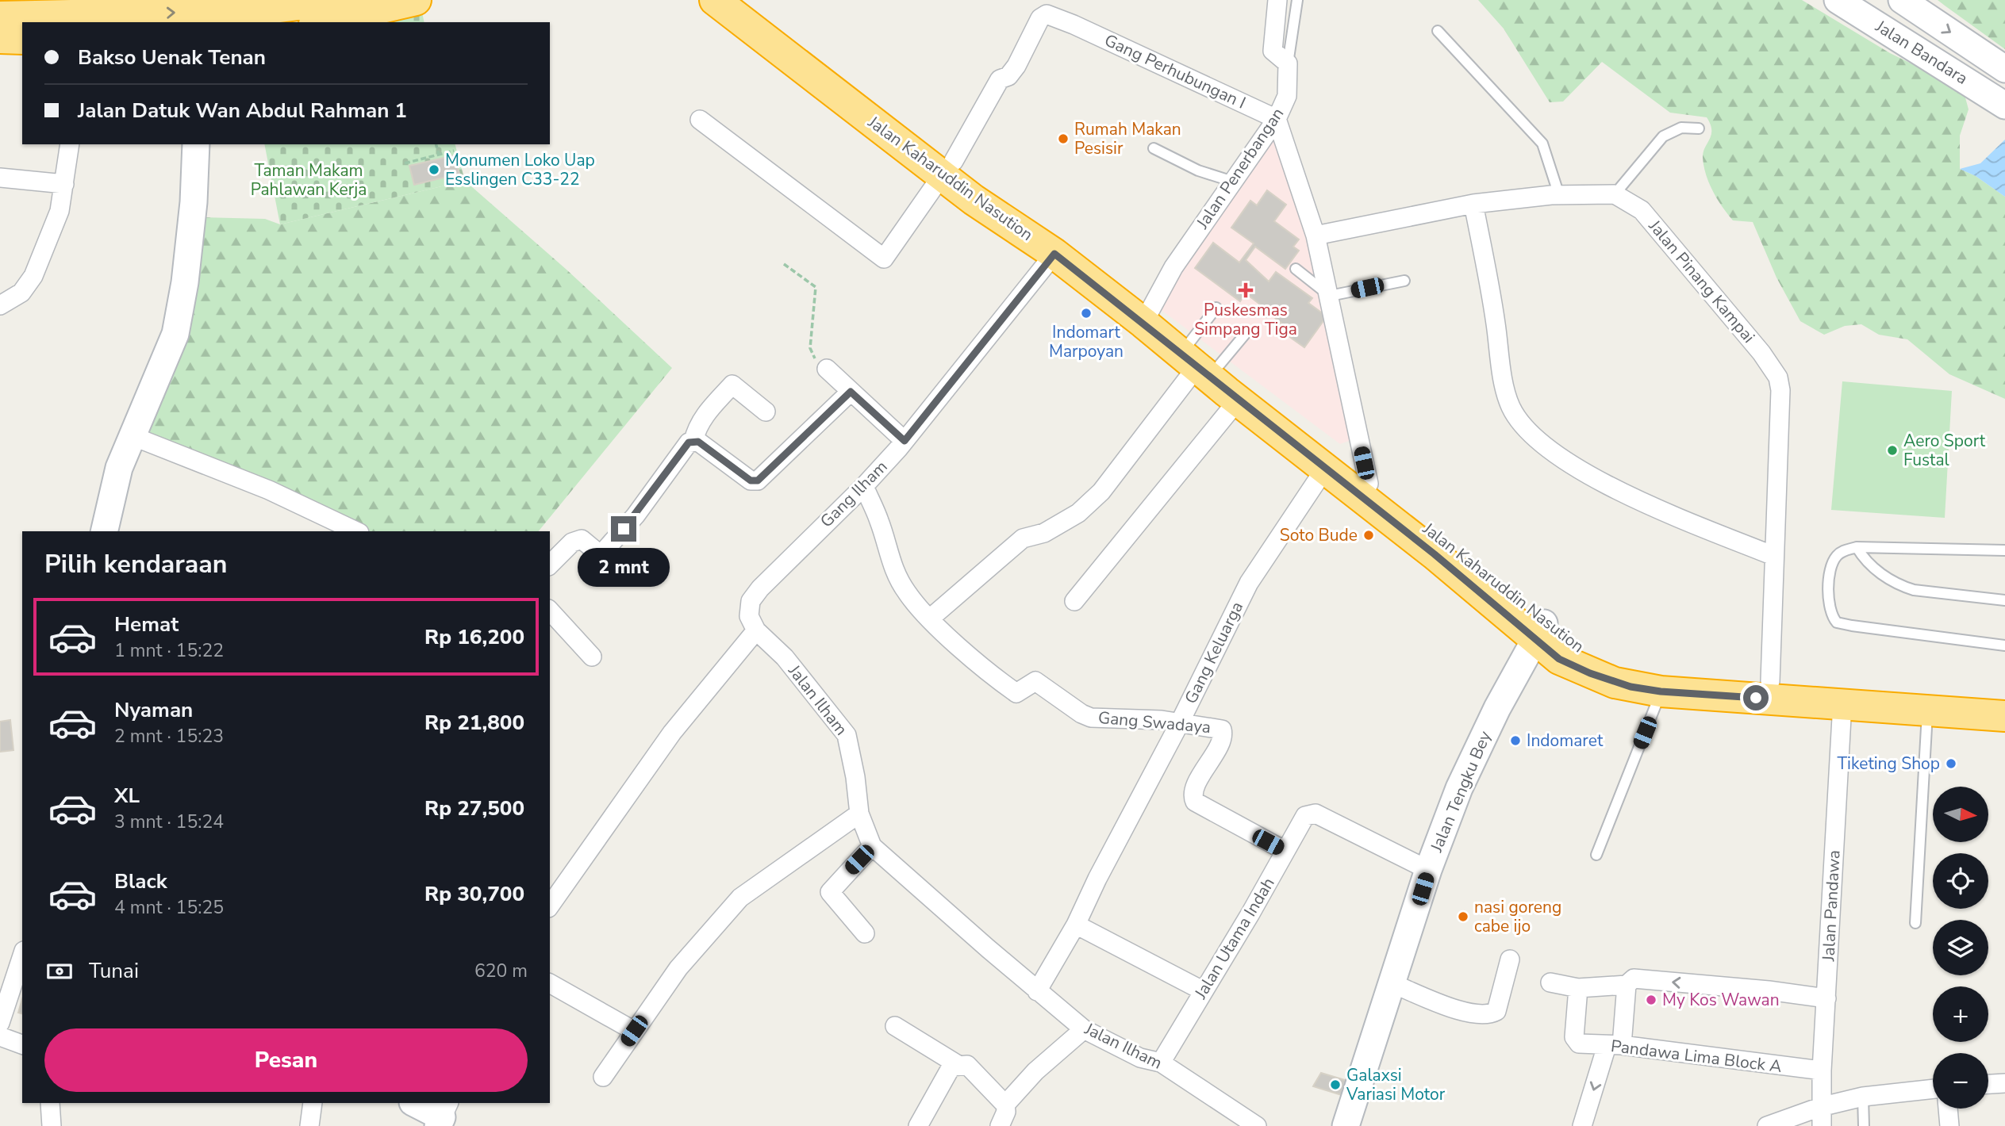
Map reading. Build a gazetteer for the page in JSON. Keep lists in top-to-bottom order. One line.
{"streets":{"highway":["Jalan Kaharuddin Nasution"],"street":["Jalan Bandara","Gang Perhubungan I","Jalan Penerbangan","Jalan Pinang Kampai","Gang Ilham","Gang Keluarga","Jalan Ilham","Gang Swadaya","Jalan Tengku Bey","Jalan Pandawa","Jalan Utama Indah","Pandawa Lima Block A"]},"crossings":[["Gang Perhubungan I","Jalan Penerbangan"],["Gang Perhubungan I","Jalan Kaharuddin Nasution"],["Jalan Penerbangan","Jalan Kaharuddin Nasution"],["Jalan Kaharuddin Nasution","Jalan Pinang Kampai"],["Jalan Kaharuddin Nasution","Gang Ilham"],["Jalan Kaharuddin Nasution","Gang Keluarga"],["Jalan Kaharuddin Nasution","Jalan Tengku Bey"],["Jalan Kaharuddin Nasution","Jalan Pandawa"],["Gang Ilham","Jalan Ilham"],["Gang Ilham","Gang Swadaya"],["Gang Keluarga","Jalan Ilham"],["Gang Keluarga","Gang Swadaya"],["Jalan Ilham","Jalan Utama Indah"],["Gang Swadaya","Jalan Utama Indah"],["Jalan Tengku Bey","Jalan Utama Indah"],["Jalan Pandawa","Pandawa Lima Block A"]],"parks":["Taman Makam Pahlawan Kerja"],"places":{"other":["Rumah Makan Pesisir","Monumen Loko Uap Esslingen C33-22","Indomart Marpoyan","Aero Sport Fustal","Soto Bude","Indomaret","Tiketing Shop","nasi goreng cabe ijo","My Kos Wawan","Galaxsi Variasi Motor"],"health":["Puskesmas Simpang Tiga"]},"north":"right","page":{"banner":["Bakso Uenak Tenan","Jalan Datuk Wan Abdul Rahman 1"],"heading":"Pilih kendaraan","bubble":"2 mnt","list":[{"name":"Hemat","note":"1 mnt · 15:22","value":"Rp 16,200"},{"name":"Nyaman","note":"2 mnt · 15:23","value":"Rp 21,800"},{"name":"XL","note":"3 mnt · 15:24","value":"Rp 27,500"},{"name":"Black","note":"4 mnt · 15:25","value":"Rp 30,700"}],"map_buttons":["+","−"],"pay":["Tunai","620 m"],"buttons":"Pesan"}}
